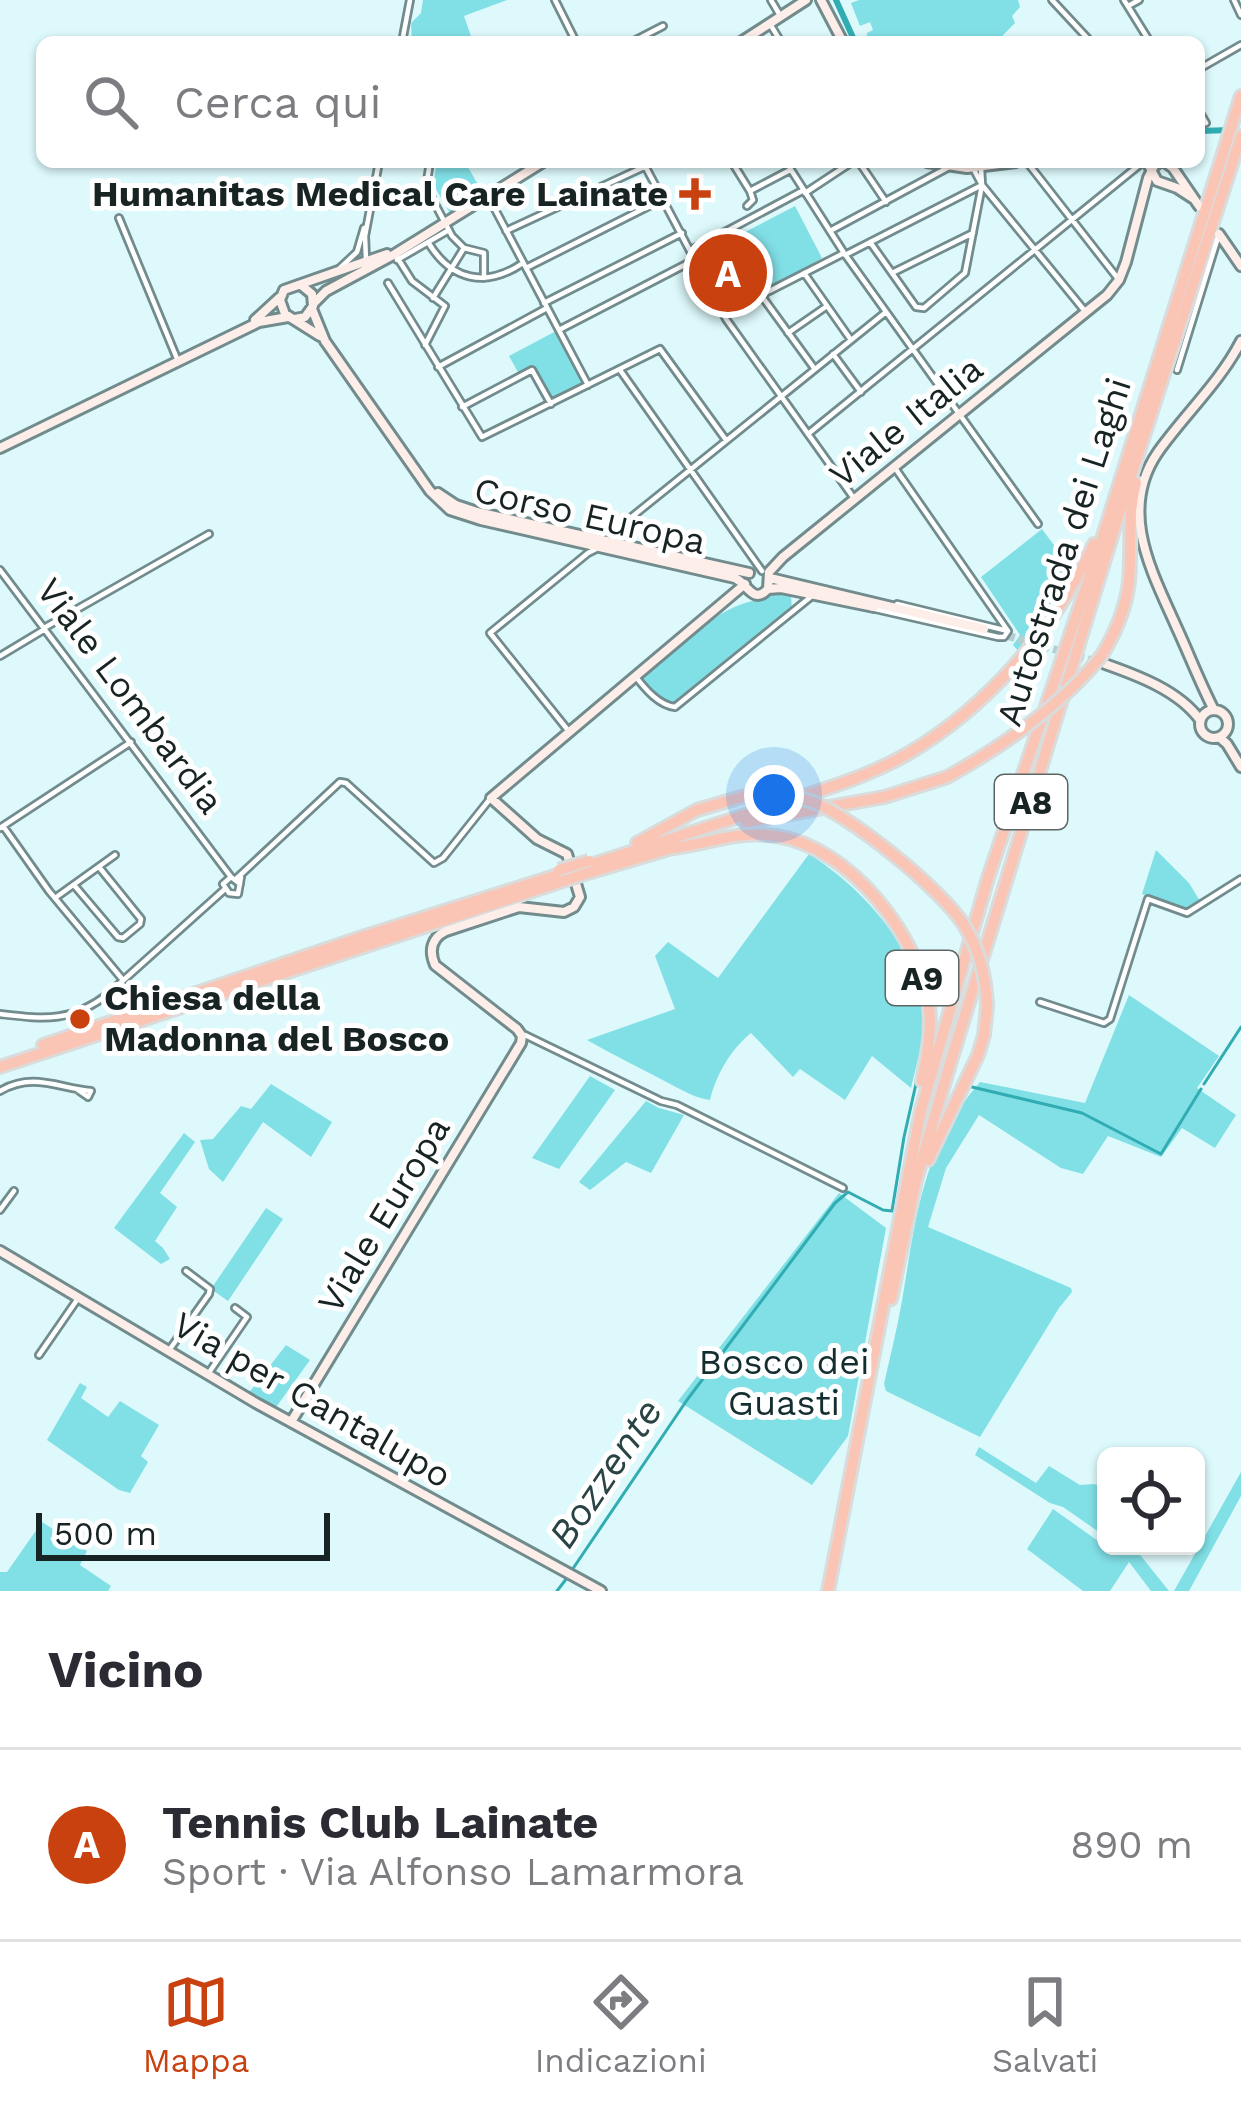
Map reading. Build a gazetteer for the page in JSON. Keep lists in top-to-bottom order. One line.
{"streets":{"highway":["Autostrada dei Laghi","A8","A9"],"street":["Viale Italia","Corso Europa","Viale Lombardia","Viale Europa","Via per Cantalupo"]},"crossings":[["Viale Italia","Corso Europa"],["Autostrada dei Laghi","A9"],["Viale Europa","Via per Cantalupo"]],"water":["Bozzente"],"parks":["Bosco dei Guasti"],"places":{"health":["Humanitas Medical Care Lainate"],"other":["Chiesa della Madonna del Bosco"]},"scale_bar":"500 m","page":{"search":"Cerca qui","pins":"A","scale":"500 m","heading":"Vicino","list":[{"mark":"A","name":"Tennis Club Lainate","note":"Sport · Via Alfonso Lamarmora","value":"890 m"}],"nav":["Mappa","Indicazioni","Salvati"]}}
